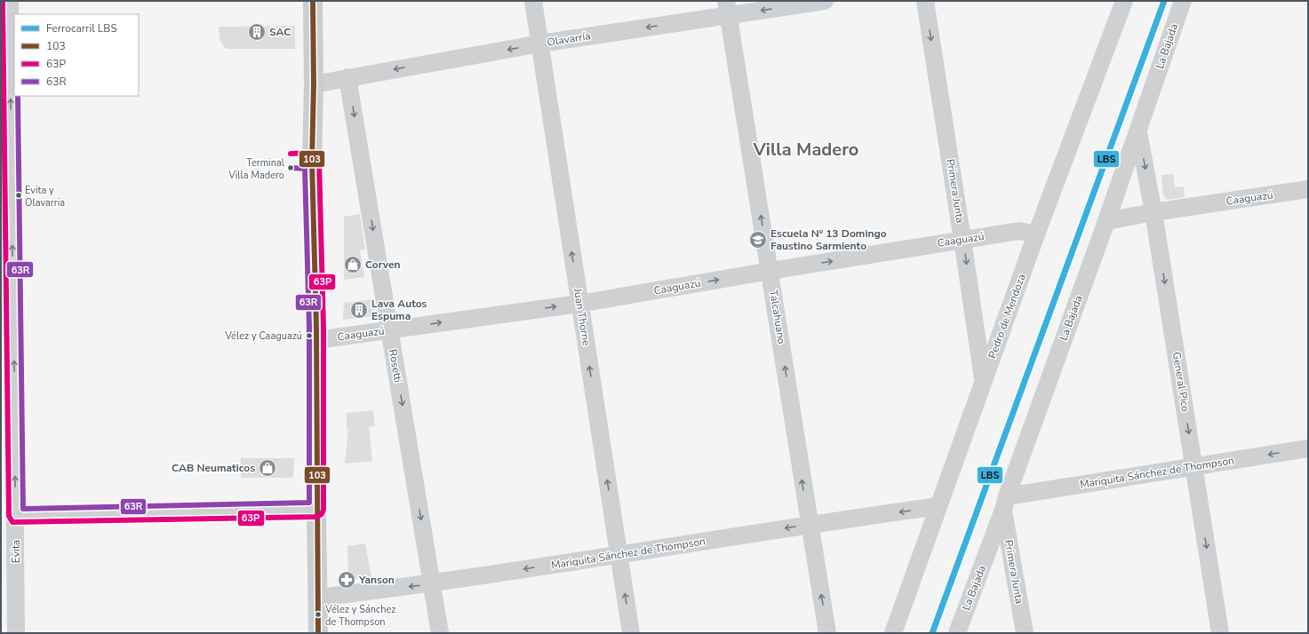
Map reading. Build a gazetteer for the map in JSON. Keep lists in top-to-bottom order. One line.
{"streets":{"street":["Olavarría","La Bajada","Primera Junta","Caaguazú","Pedro de Mendoza","Juan Thorne","Talcahuano","Rosetti","General Pico","Mariquita Sánchez de Thompson","Evita"]},"crossings":[["Olavarría","Juan Thorne"],["Olavarría","Talcahuano"],["Olavarría","Rosetti"],["La Bajada","Primera Junta"],["La Bajada","Caaguazú"],["La Bajada","General Pico"],["La Bajada","Mariquita Sánchez de Thompson"],["Primera Junta","Caaguazú"],["Primera Junta","Pedro de Mendoza"],["Primera Junta","Mariquita Sánchez de Thompson"],["Caaguazú","Pedro de Mendoza"],["Caaguazú","Juan Thorne"],["Caaguazú","Talcahuano"],["Caaguazú","Rosetti"],["Caaguazú","General Pico"],["Pedro de Mendoza","Mariquita Sánchez de Thompson"],["Juan Thorne","Mariquita Sánchez de Thompson"],["Talcahuano","Mariquita Sánchez de Thompson"],["Rosetti","Mariquita Sánchez de Thompson"],["General Pico","Mariquita Sánchez de Thompson"]],"one_way":["Olavarría","Primera Junta","Caaguazú","Juan Thorne","Talcahuano","Rosetti","General Pico","Mariquita Sánchez de Thompson","Evita"],"districts":["Villa Madero"],"places":{"building":["SAC","Lava Autos Espuma"],"other":["Terminal Villa Madero","Evita y Olavarria","Vélez y Caaguazú","Vélez y Sánchez de Thompson"],"school or university":["Escuela Nº 13 Domingo Faustino Sarmiento"],"shop":["Corven","CAB Neumaticos"],"pharmacy":["Yanson"]},"lines":["rail line LBS","transit line 103","transit line 63P","transit line 63R"],"legend":["Ferrocarril LBS","103","63P","63R"]}
